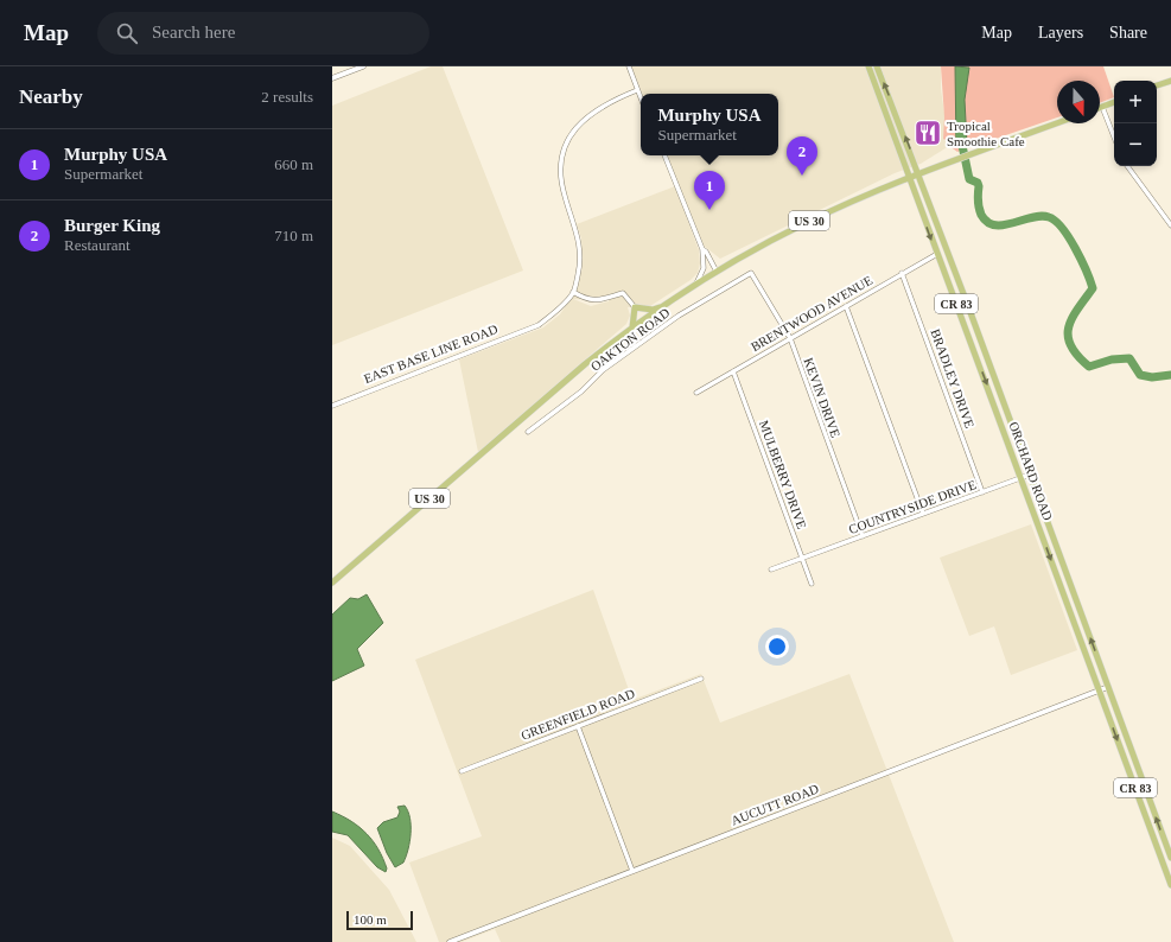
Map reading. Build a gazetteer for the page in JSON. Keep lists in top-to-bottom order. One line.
{"streets":{"main road":["US 30","CR 83","ORCHARD ROAD"],"street":["BRENTWOOD AVENUE","OAKTON ROAD","EAST BASE LINE ROAD","BRADLEY DRIVE","KEVIN DRIVE","MULBERRY DRIVE","COUNTRYSIDE DRIVE","GREENFIELD ROAD","AUCUTT ROAD"]},"crossings":[["US 30","ORCHARD ROAD"],["BRENTWOOD AVENUE","BRADLEY DRIVE"],["BRENTWOOD AVENUE","KEVIN DRIVE"],["BRENTWOOD AVENUE","ORCHARD ROAD"],["BRENTWOOD AVENUE","MULBERRY DRIVE"],["OAKTON ROAD","KEVIN DRIVE"],["BRADLEY DRIVE","COUNTRYSIDE DRIVE"],["KEVIN DRIVE","COUNTRYSIDE DRIVE"],["ORCHARD ROAD","COUNTRYSIDE DRIVE"],["ORCHARD ROAD","AUCUTT ROAD"],["MULBERRY DRIVE","COUNTRYSIDE DRIVE"]],"places":{"restaurant":["Tropical Smoothie Cafe"]},"scale_bar":"100 m","north":"bottom","page":{"header":"Map","search":"Search here","nav":["Map","Layers","Share"],"heading":["Nearby","2 results"],"map_buttons":["+","−"],"popup":["Murphy USA","Supermarket"],"list":[{"mark":"1","name":"Murphy USA","note":"Supermarket","value":"660 m"},{"mark":"2","name":"Burger King","note":"Restaurant","value":"710 m"}],"pins":["2","1"],"scale":"100 m"}}
